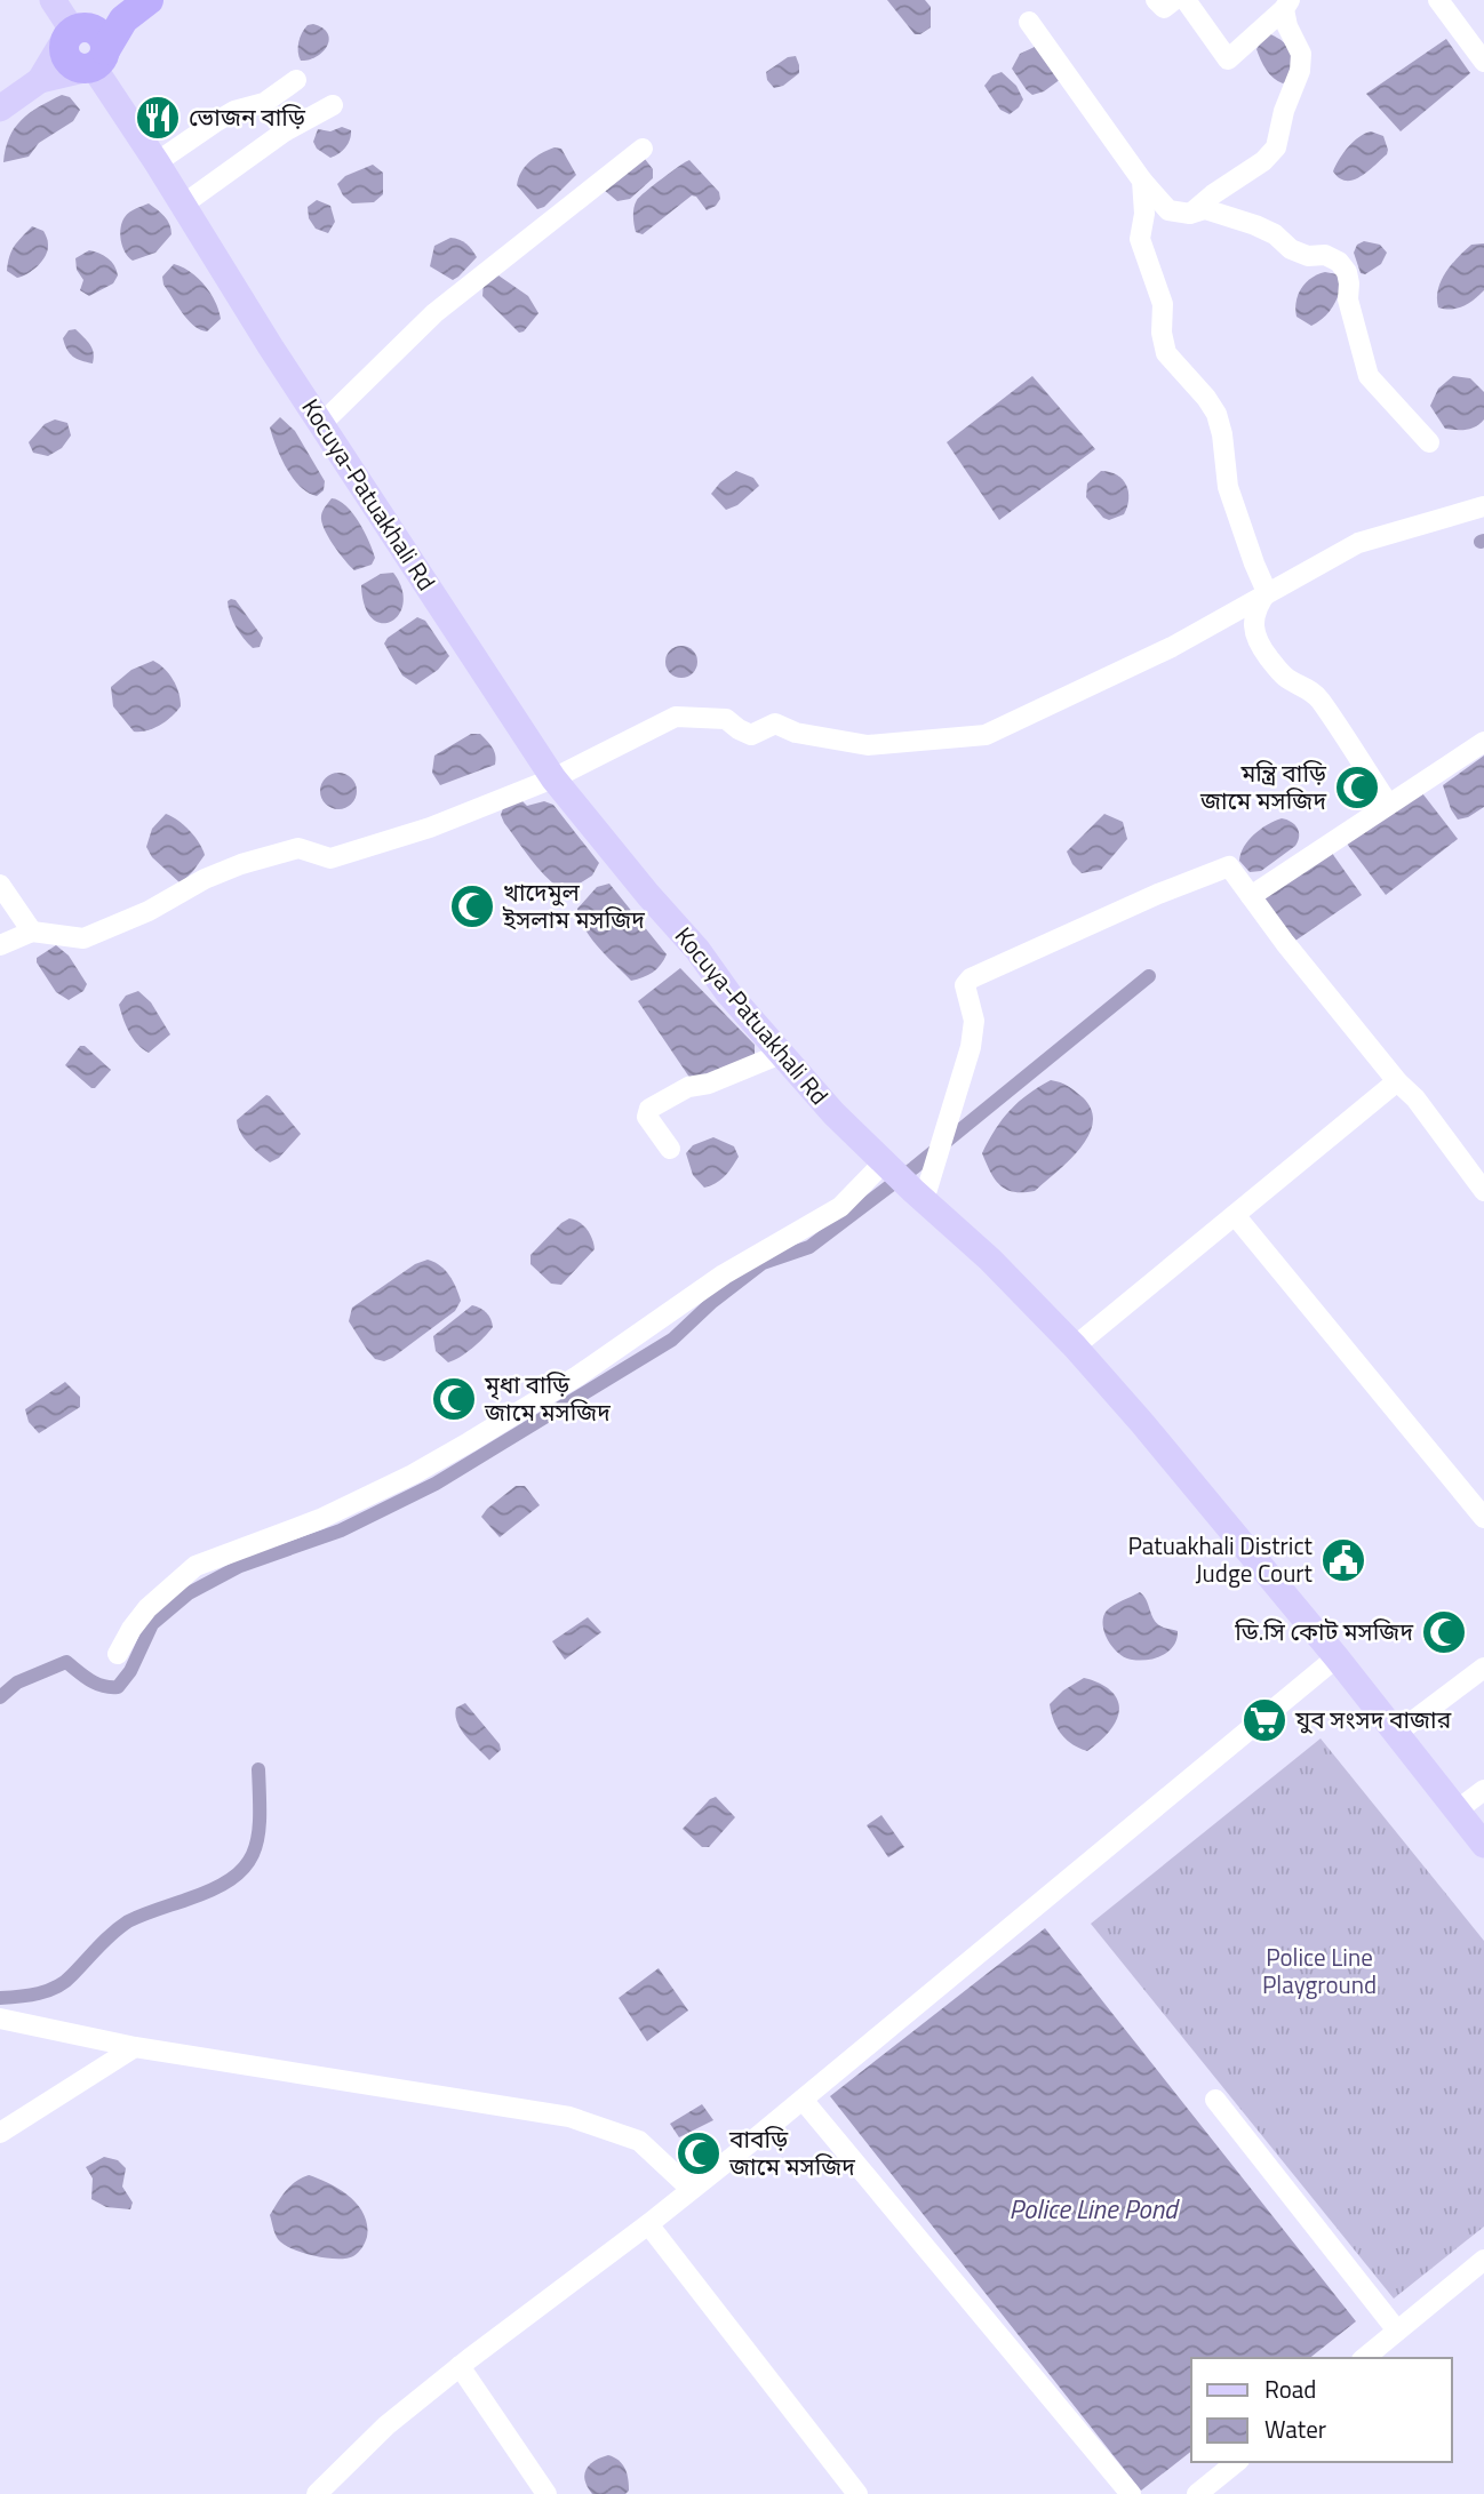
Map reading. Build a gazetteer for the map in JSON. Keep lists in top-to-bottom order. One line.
{"streets":{"main road":["Kocuya-Patuakhali Rd"]},"water":["Police Line Pond"],"parks":["Police Line Playground"],"places":{"restaurant":["ভোজন বাড়ি"],"mosque":["মন্ত্রি বাড়ি জামে মসজিদ","খাদেমুল ইসলাম মসজিদ","মৃধা বাড়ি জামে মসজিদ","ডি.সি কোট মসজিদ","বাবড়ি জামে মসজিদ"],"public building":["Patuakhali District Judge Court"],"supermarket":["যুব সংসদ বাজার"]},"legend":["Road","Water"]}
